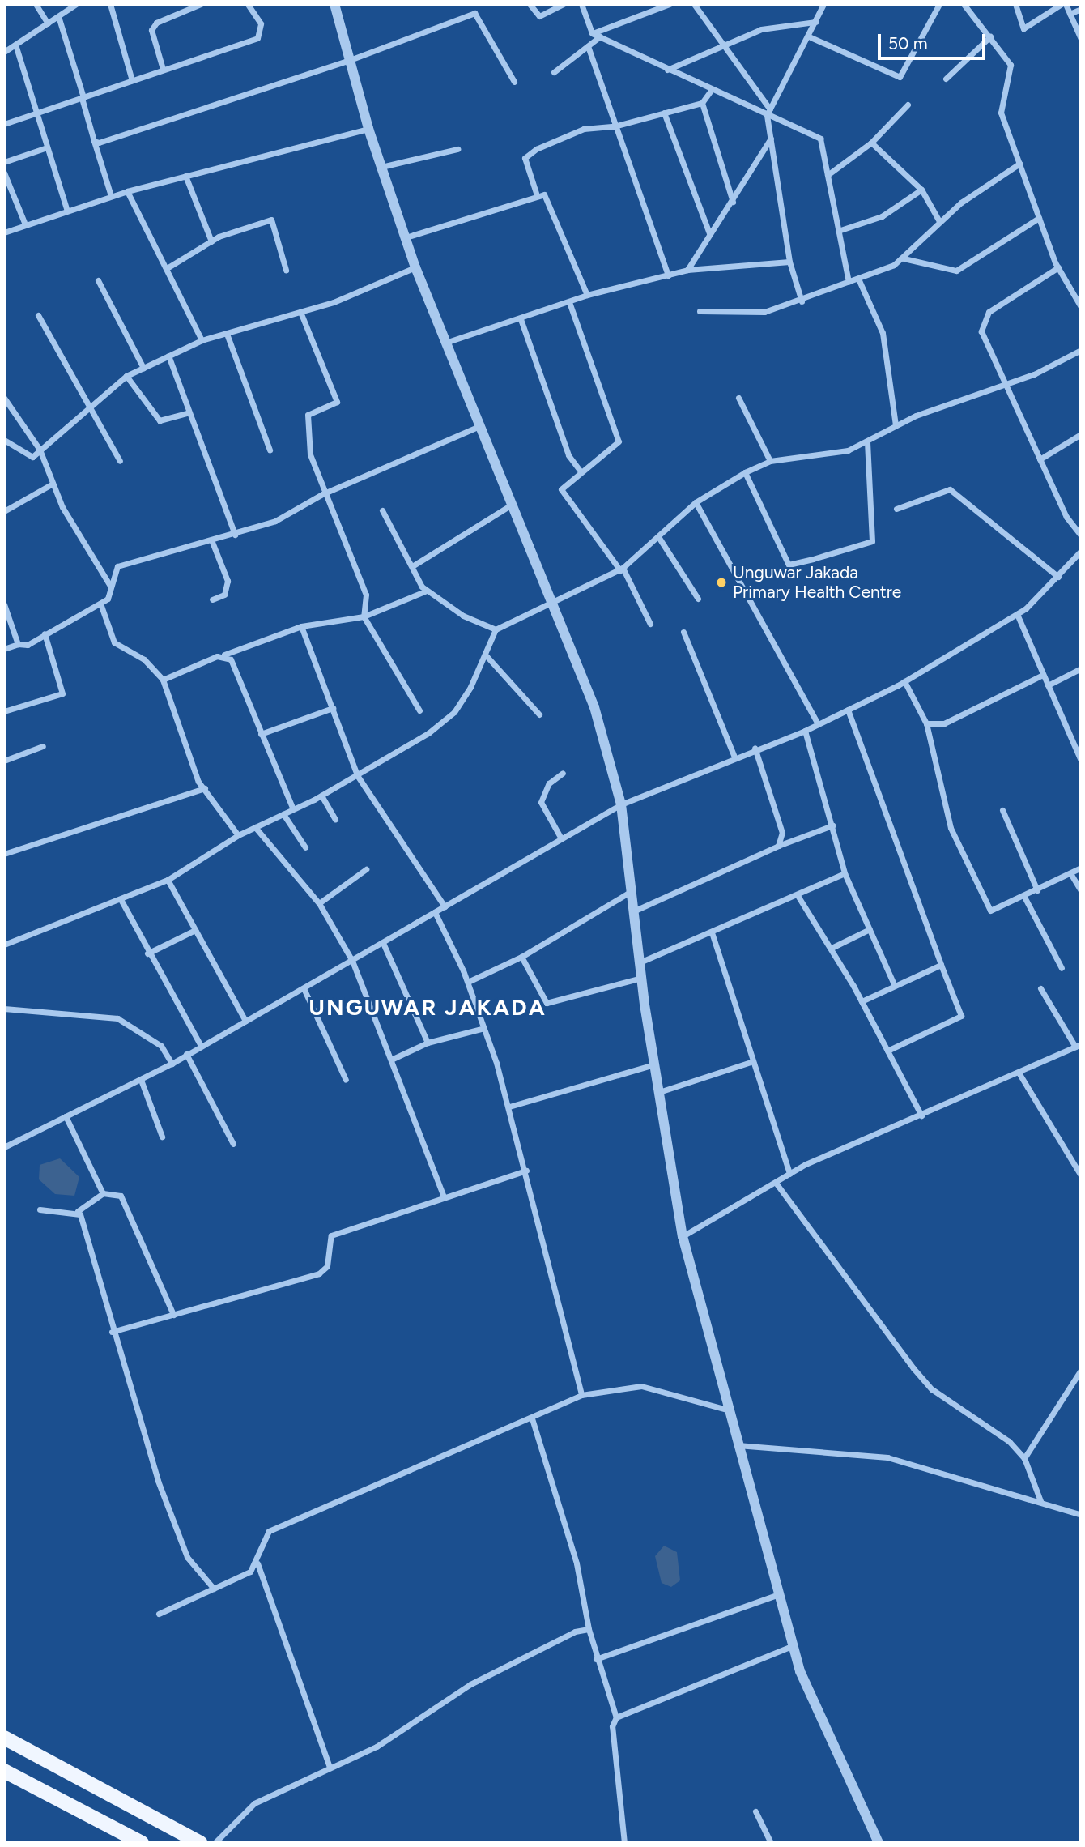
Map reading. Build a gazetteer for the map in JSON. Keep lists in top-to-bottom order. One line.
{"districts":["UNGUWAR JAKADA"],"places":["Unguwar Jakada Primary Health Centre"],"scale_bar":"50 m"}
